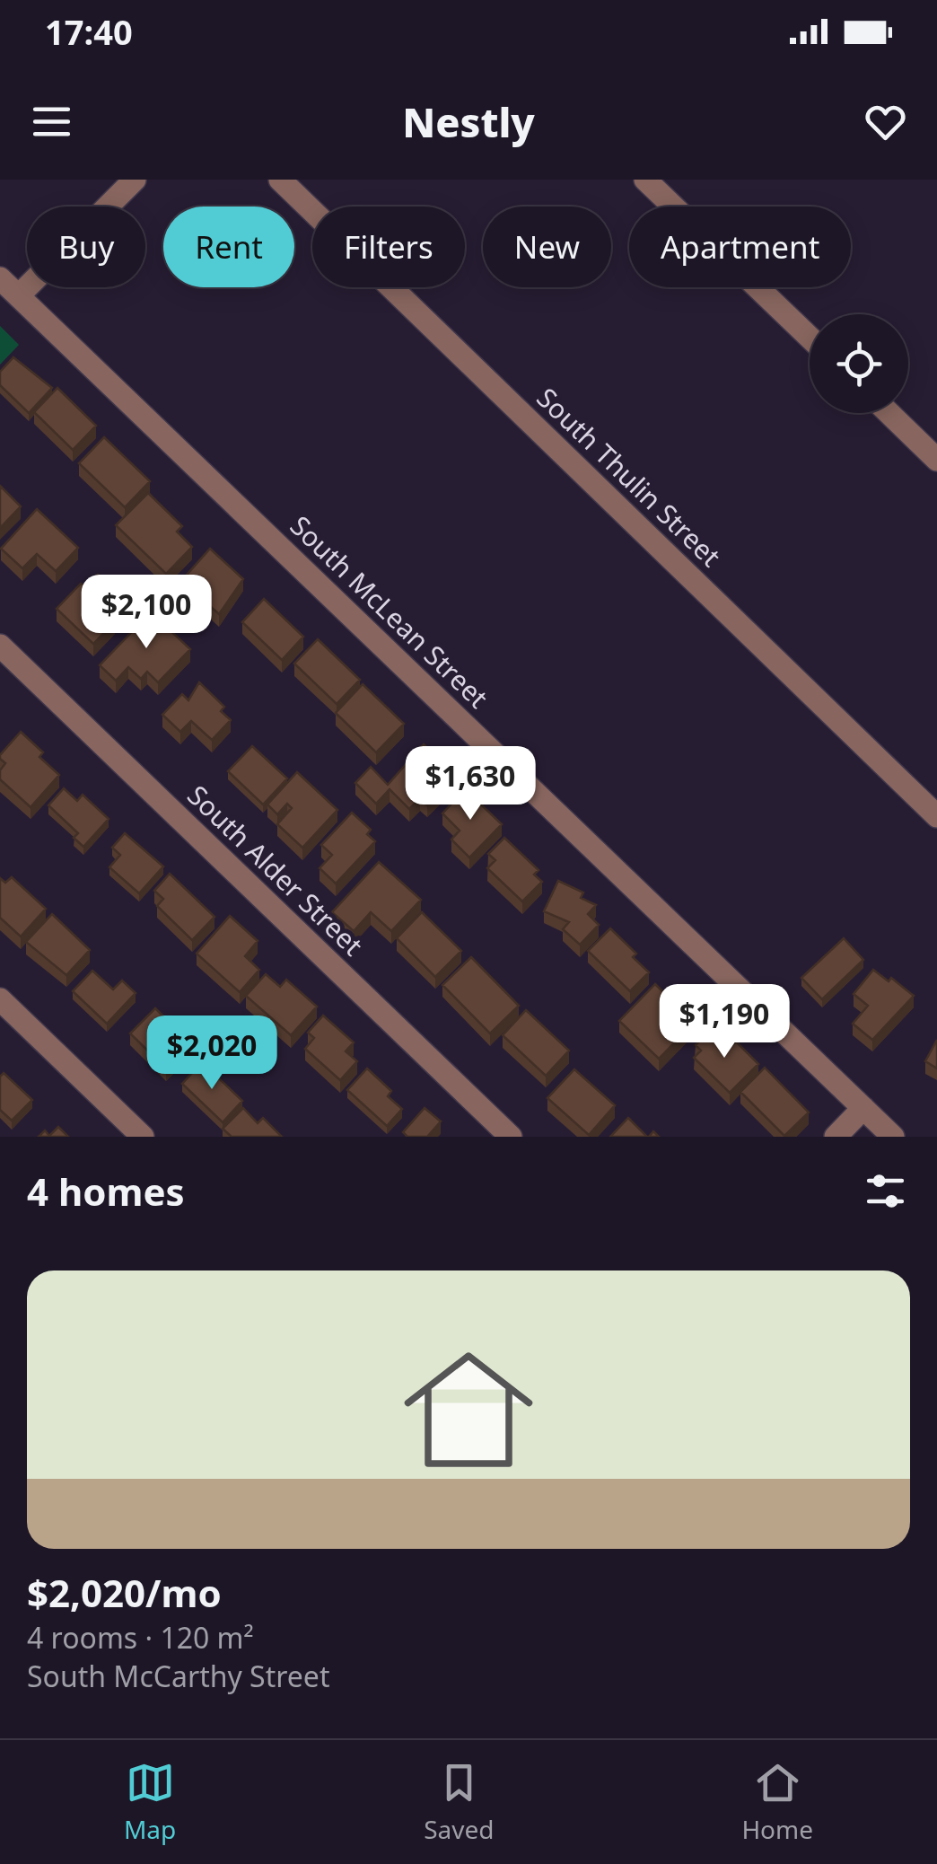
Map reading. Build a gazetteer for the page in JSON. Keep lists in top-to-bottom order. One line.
{"streets":{"street":["South Thulin Street","South McLean Street","South Alder Street"]},"page":{"status":"17:40","header":"Nestly","chip":["Buy","Rent","Filters","New","Apartment"],"price":["$2,100","$1,630","$1,190","$2,020"],"heading":"4 homes","list":[{"name":"$2,020/mo","note":"4 rooms · 120 m² · South McCarthy Street"}],"tabs":["Map","Saved","Home"]}}
